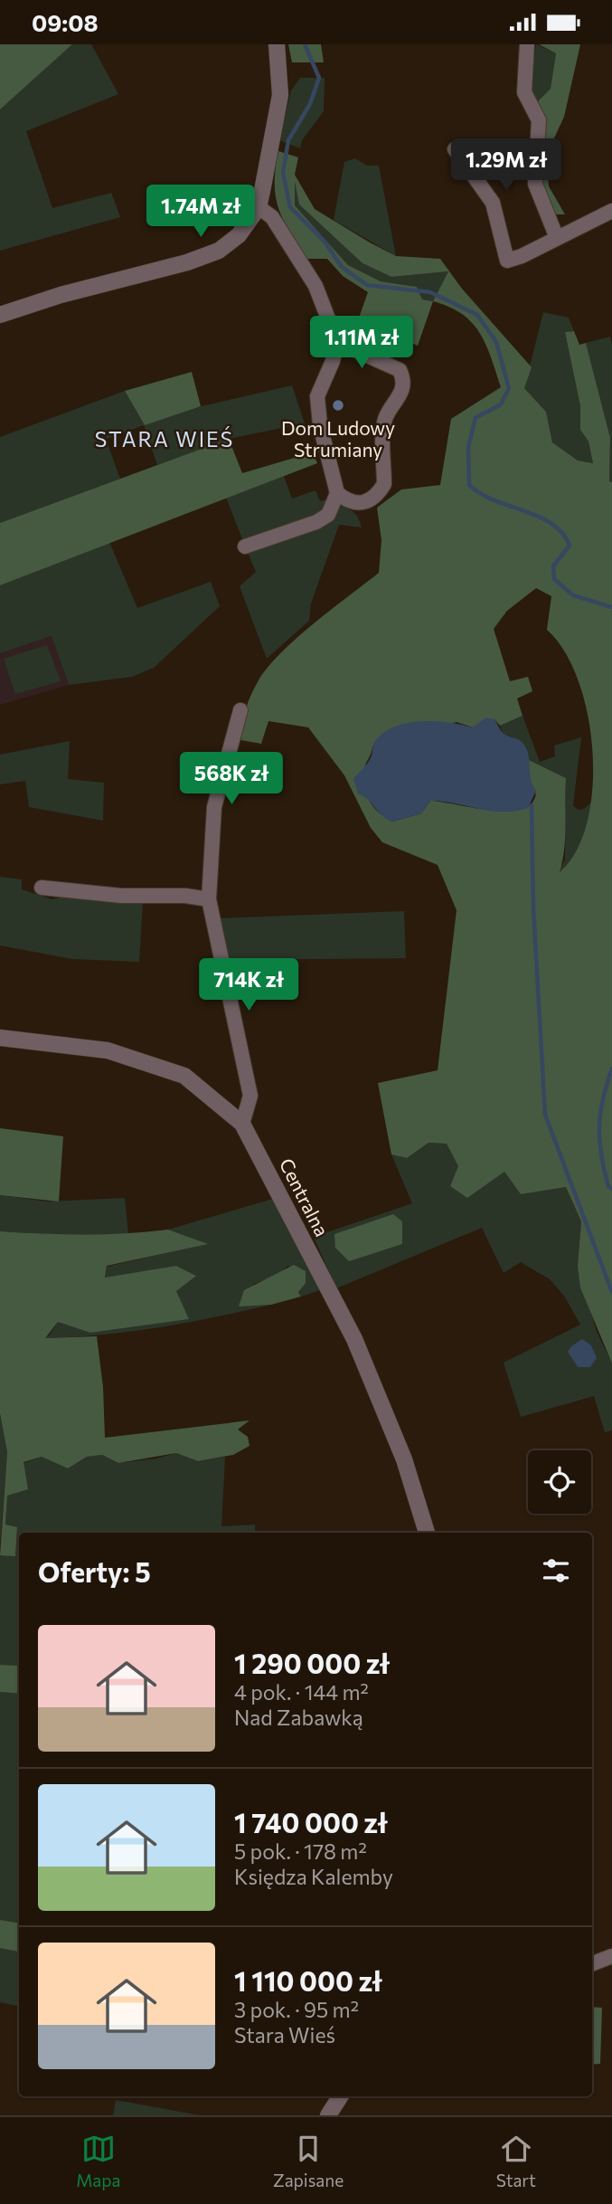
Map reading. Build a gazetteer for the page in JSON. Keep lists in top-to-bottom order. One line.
{"streets":{"street":["Centralna"]},"districts":["STARA WIEŚ"],"places":["Dom Ludowy Strumiany"],"page":{"status":"09:08","price":["1.29M zł","1.74M zł","1.11M zł","568K zł","714K zł"],"heading":"Oferty: 5","list":[{"name":"1 290 000 zł","note":"4 pok. · 144 m² · Nad Zabawką"},{"name":"1 740 000 zł","note":"5 pok. · 178 m² · Księdza Kalemby"},{"name":"1 110 000 zł","note":"3 pok. · 95 m² · Stara Wieś"}],"tabs":["Mapa","Zapisane","Start"]}}
